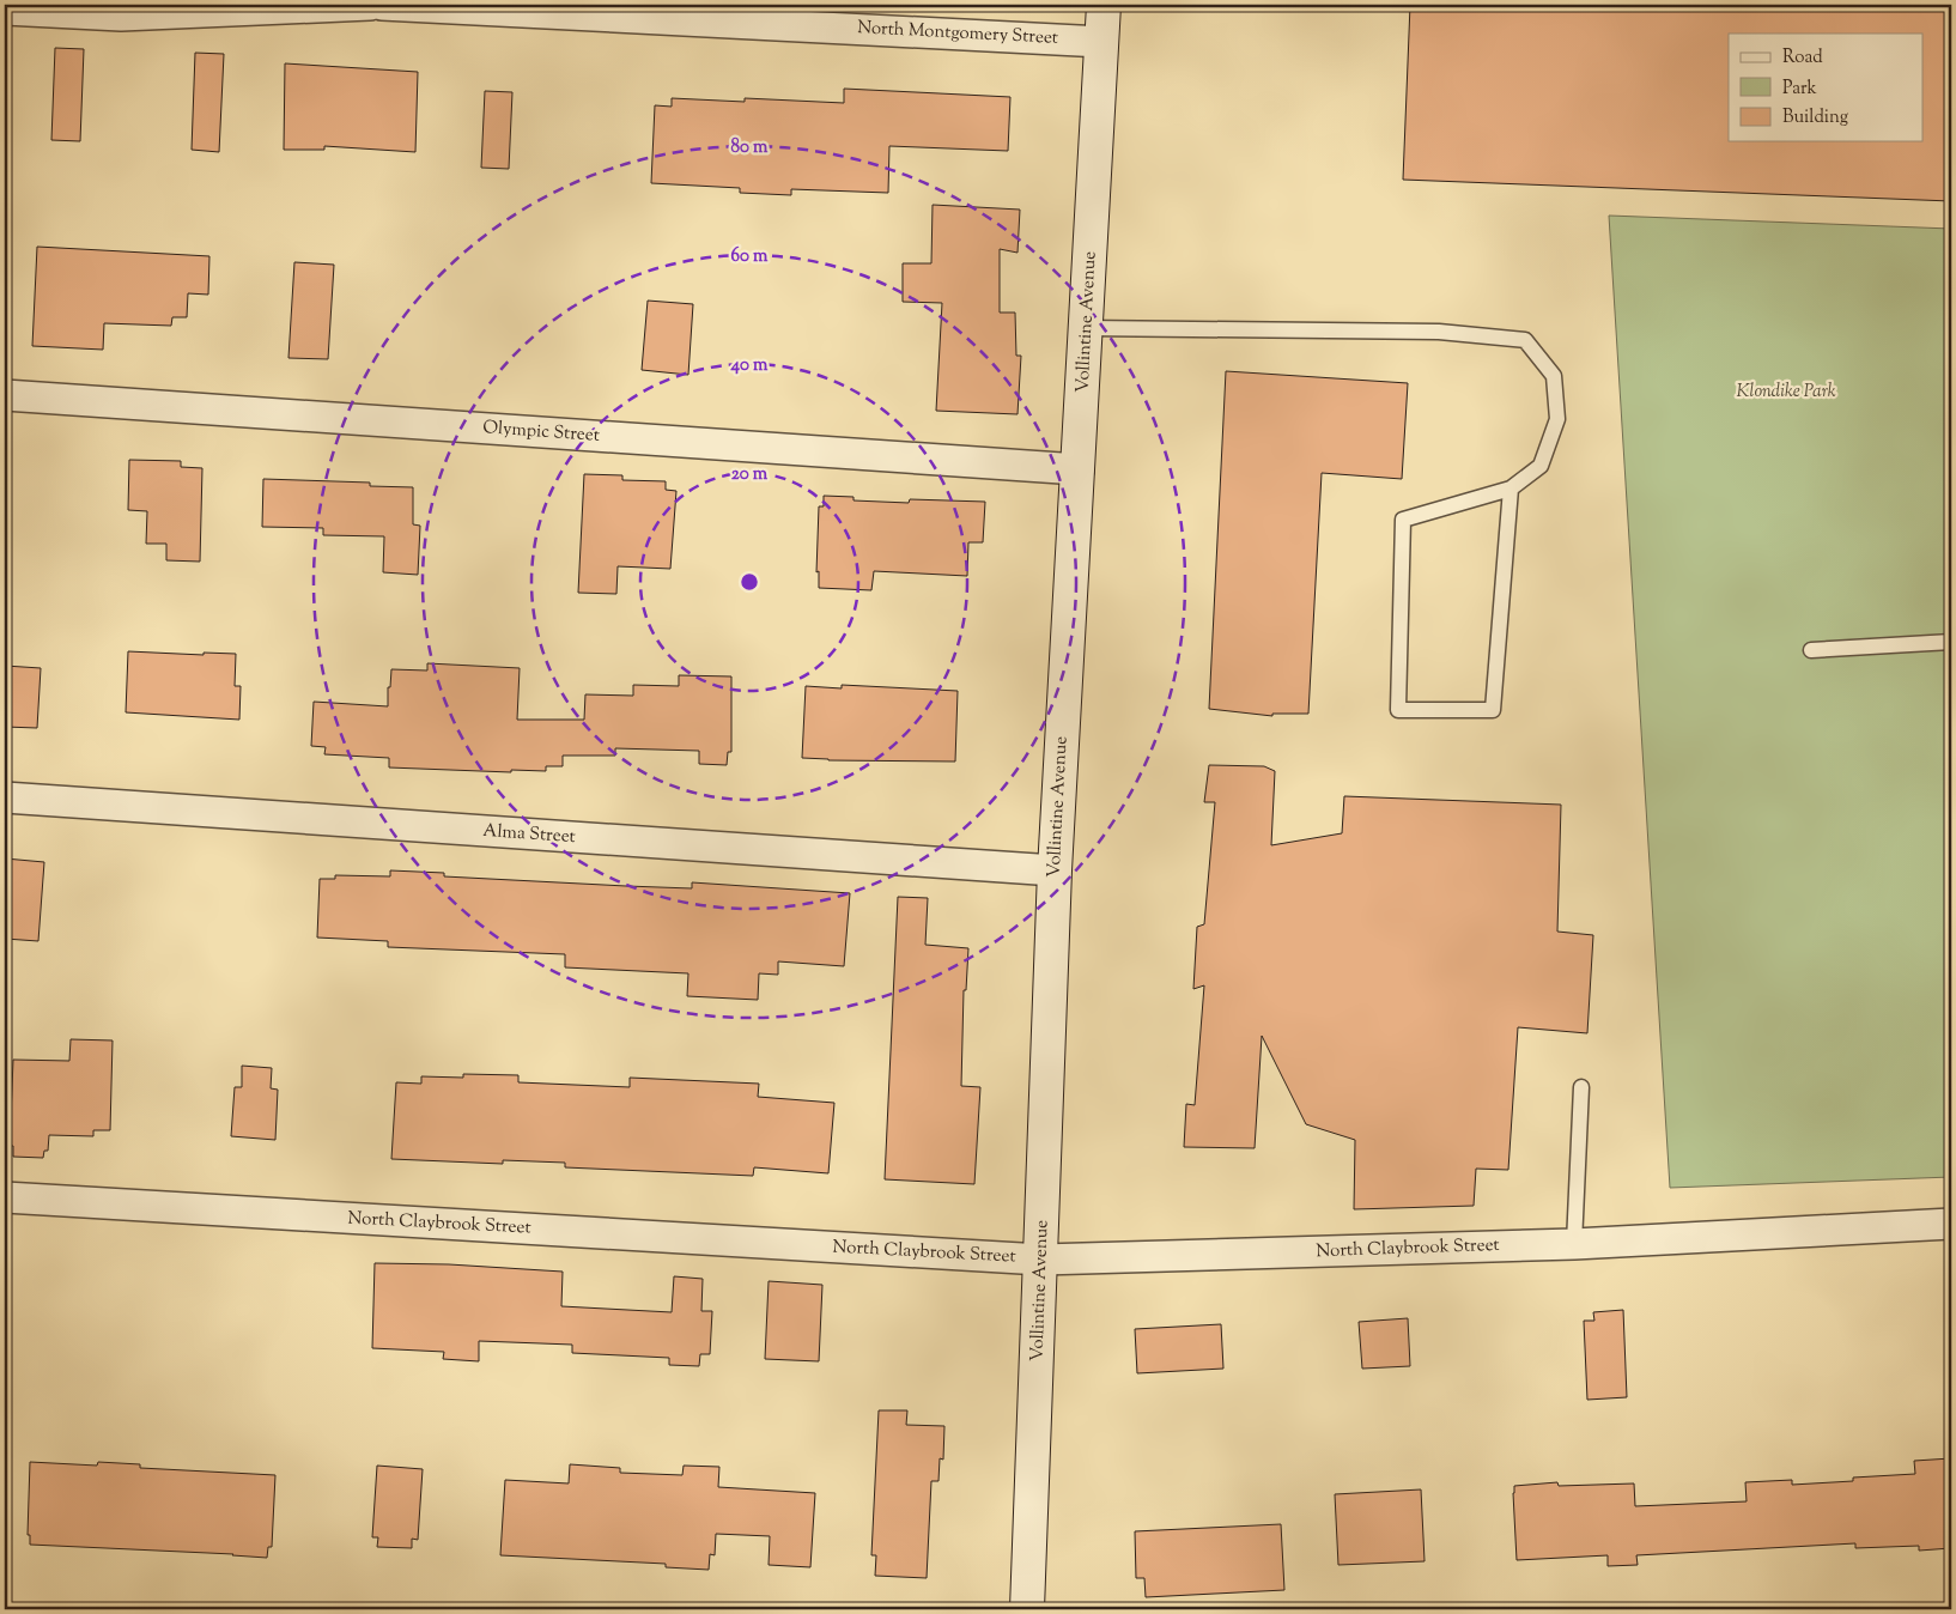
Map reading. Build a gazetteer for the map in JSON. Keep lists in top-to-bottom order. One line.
{"streets":{"street":["North Montgomery Street","Vollintine Avenue","Olympic Street","Alma Street","North Claybrook Street"]},"crossings":[["North Montgomery Street","Vollintine Avenue"],["Vollintine Avenue","Olympic Street"],["Vollintine Avenue","Alma Street"],["Vollintine Avenue","North Claybrook Street"]],"parks":["Klondike Park"],"legend":["Road","Park","Building"],"rings":["80 m","60 m","40 m","20 m"]}
